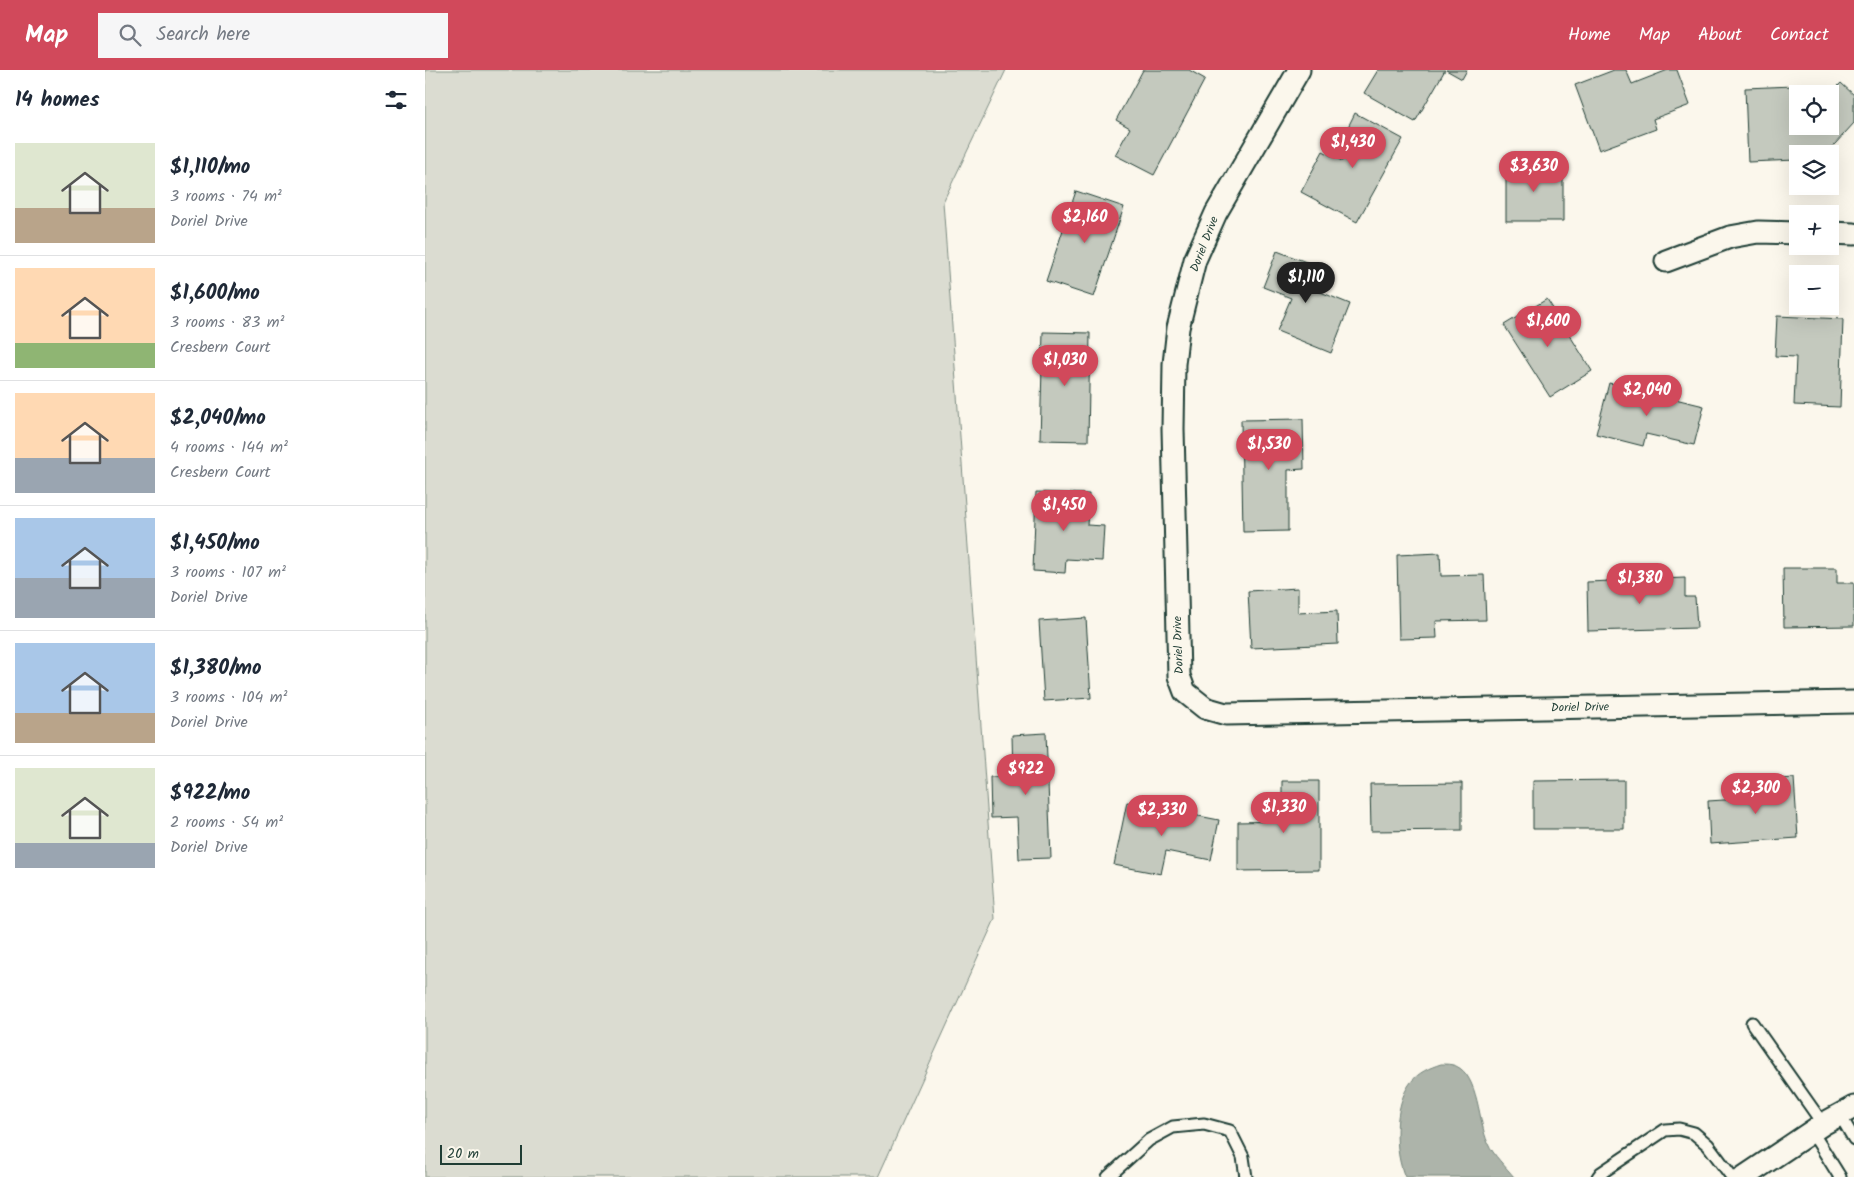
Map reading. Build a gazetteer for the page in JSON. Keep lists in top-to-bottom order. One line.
{"streets":{"street":["Doriel Drive"]},"scale_bar":"20 m","page":{"header":"Map","search":"Search here","nav":["Home","Map","About","Contact"],"heading":"14 homes","map_buttons":["+","−"],"price":["$1,430","$3,630","$2,160","$1,110","$1,600","$1,030","$2,040","$1,530","$1,450","$1,380","$922","$2,300","$1,330","$2,330"],"list":[{"name":"$1,110/mo","note":"3 rooms · 74 m² · Doriel Drive"},{"name":"$1,600/mo","note":"3 rooms · 83 m² · Cresbern Court"},{"name":"$2,040/mo","note":"4 rooms · 144 m² · Cresbern Court"},{"name":"$1,450/mo","note":"3 rooms · 107 m² · Doriel Drive"},{"name":"$1,380/mo","note":"3 rooms · 104 m² · Doriel Drive"},{"name":"$922/mo","note":"2 rooms · 54 m² · Doriel Drive"}],"scale":"20 m"}}
